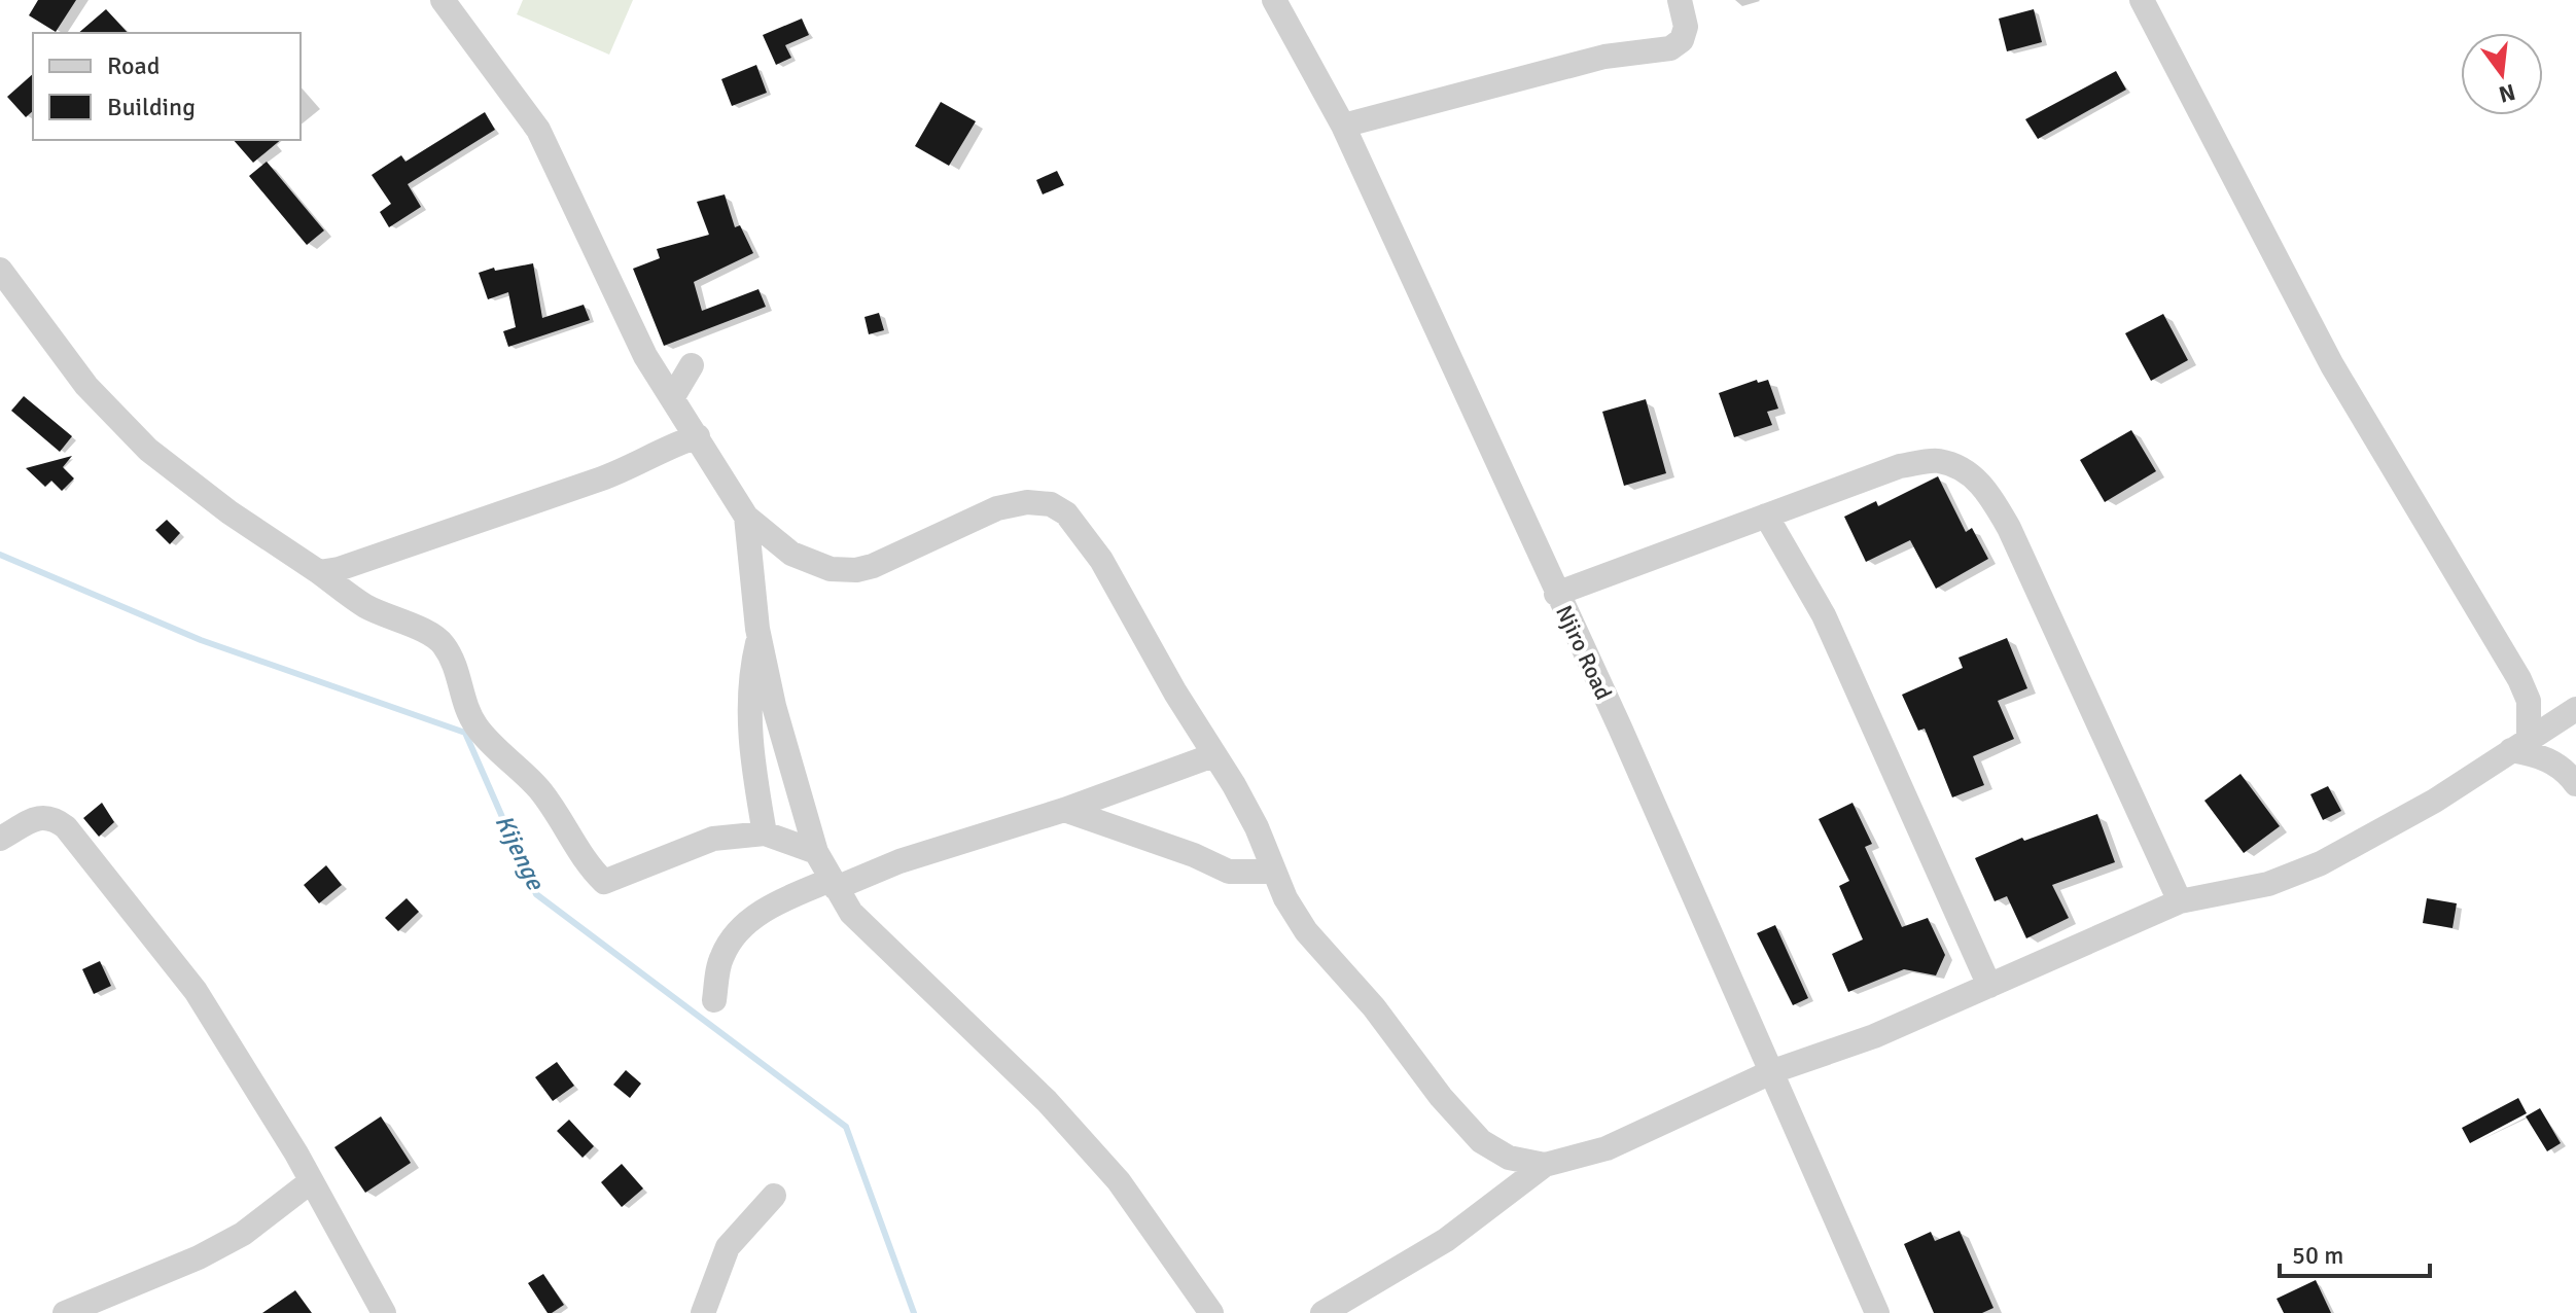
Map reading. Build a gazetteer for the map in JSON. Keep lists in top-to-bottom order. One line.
{"streets":{"street":["Njiro Road"]},"water":["Kijenge"],"legend":["Road","Building"],"scale_bar":"50 m","north":"bottom"}
